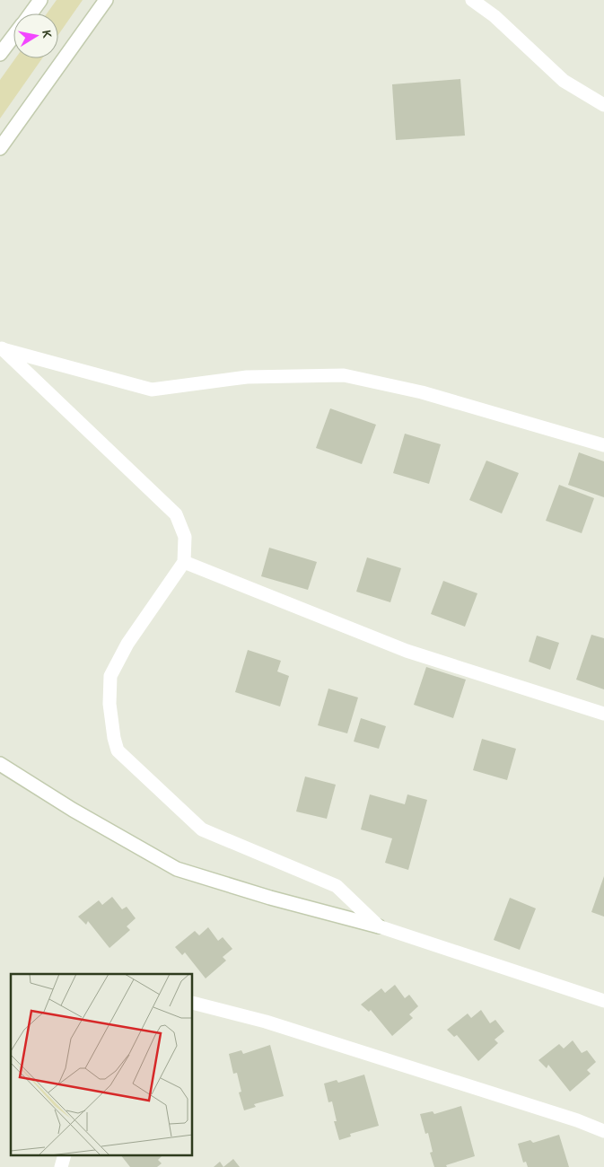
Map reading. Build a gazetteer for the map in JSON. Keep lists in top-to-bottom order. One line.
{"north":"right"}
